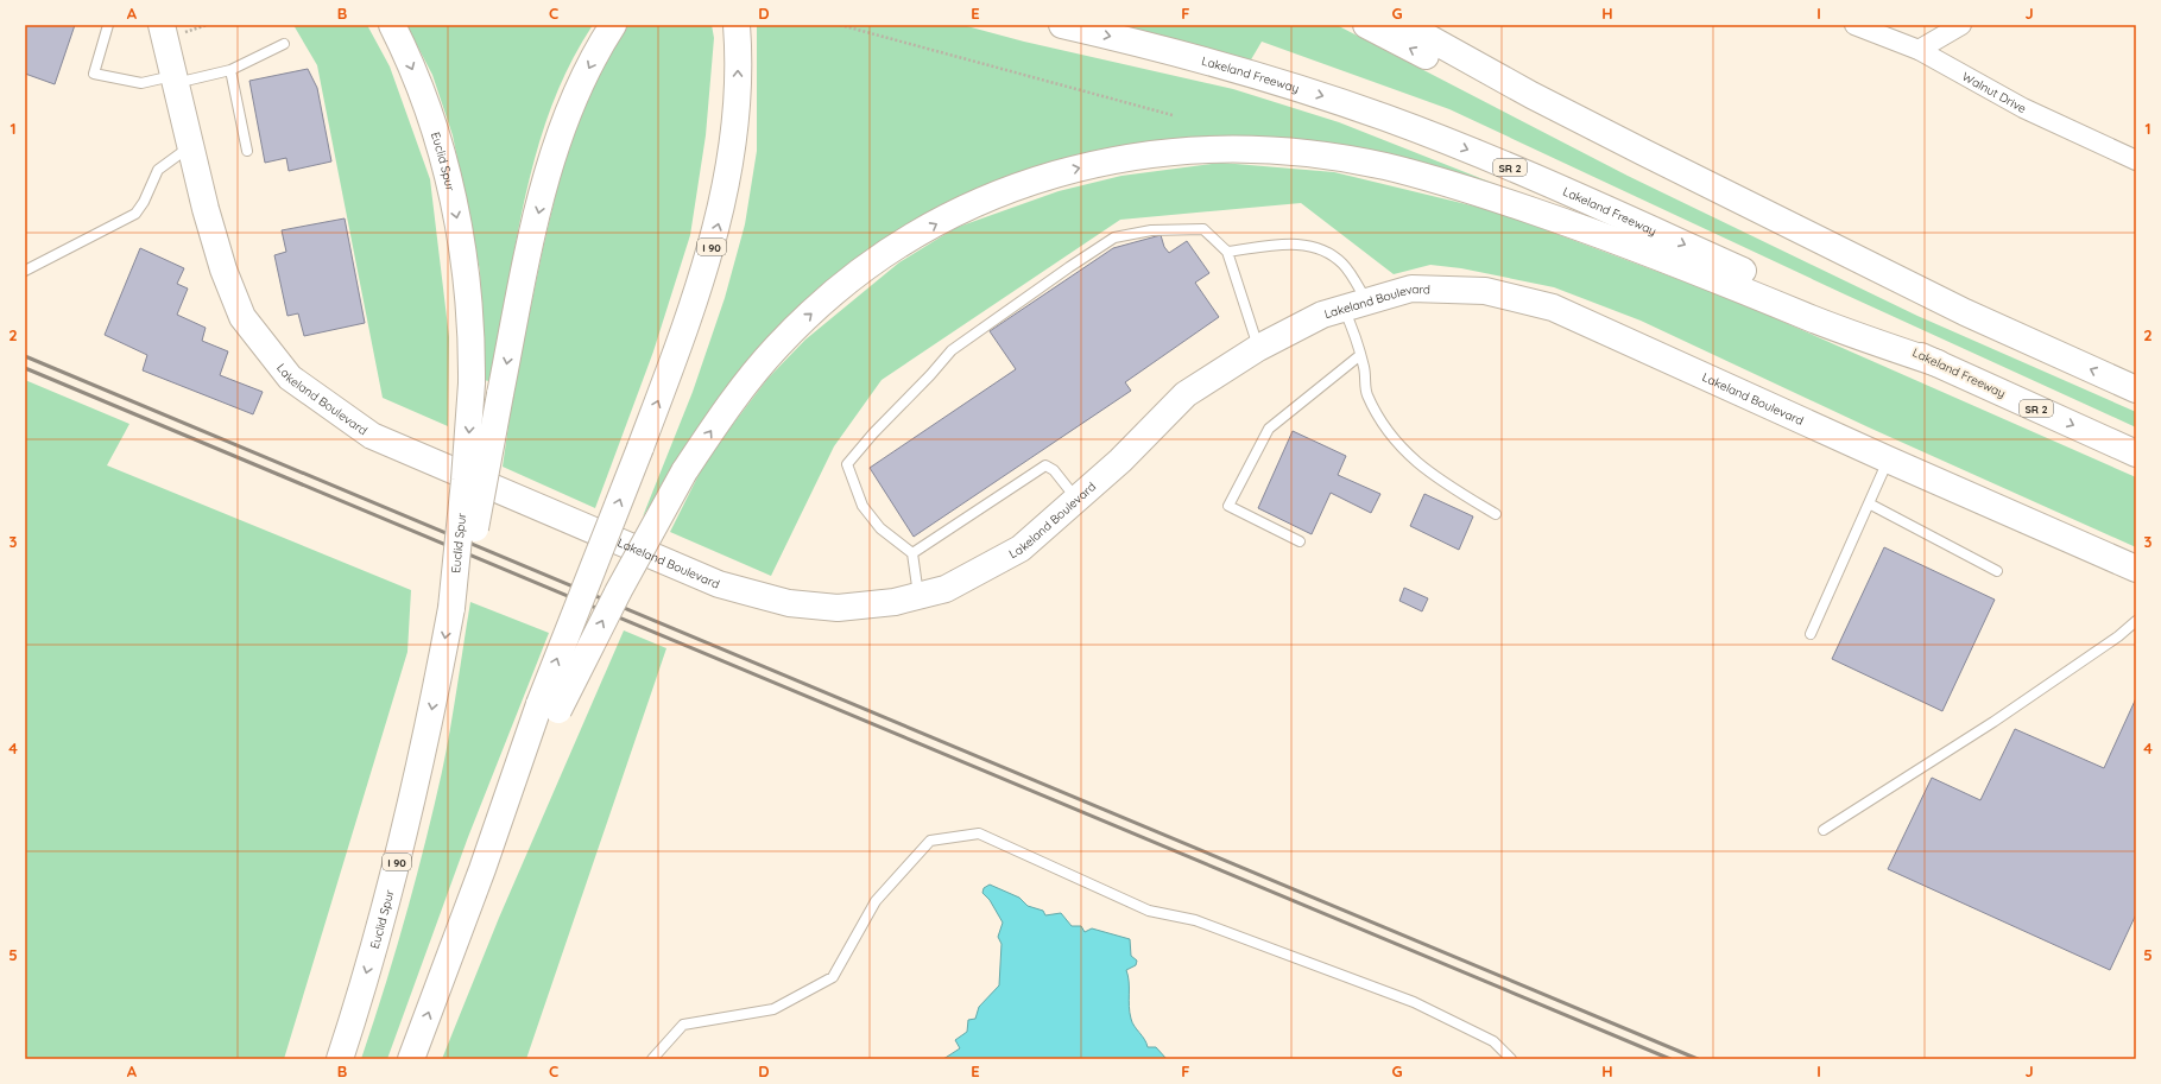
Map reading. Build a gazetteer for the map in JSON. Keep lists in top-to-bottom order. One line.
{"streets":{"main road":["Lakeland Freeway","Euclid Spur","SR 2","I 90","Lakeland Boulevard"],"street":["Walnut Drive"]},"grid":{"columns":["A","B","C","D","E","F","G","H","I","J"],"rows":["1","2","3","4","5"]}}
